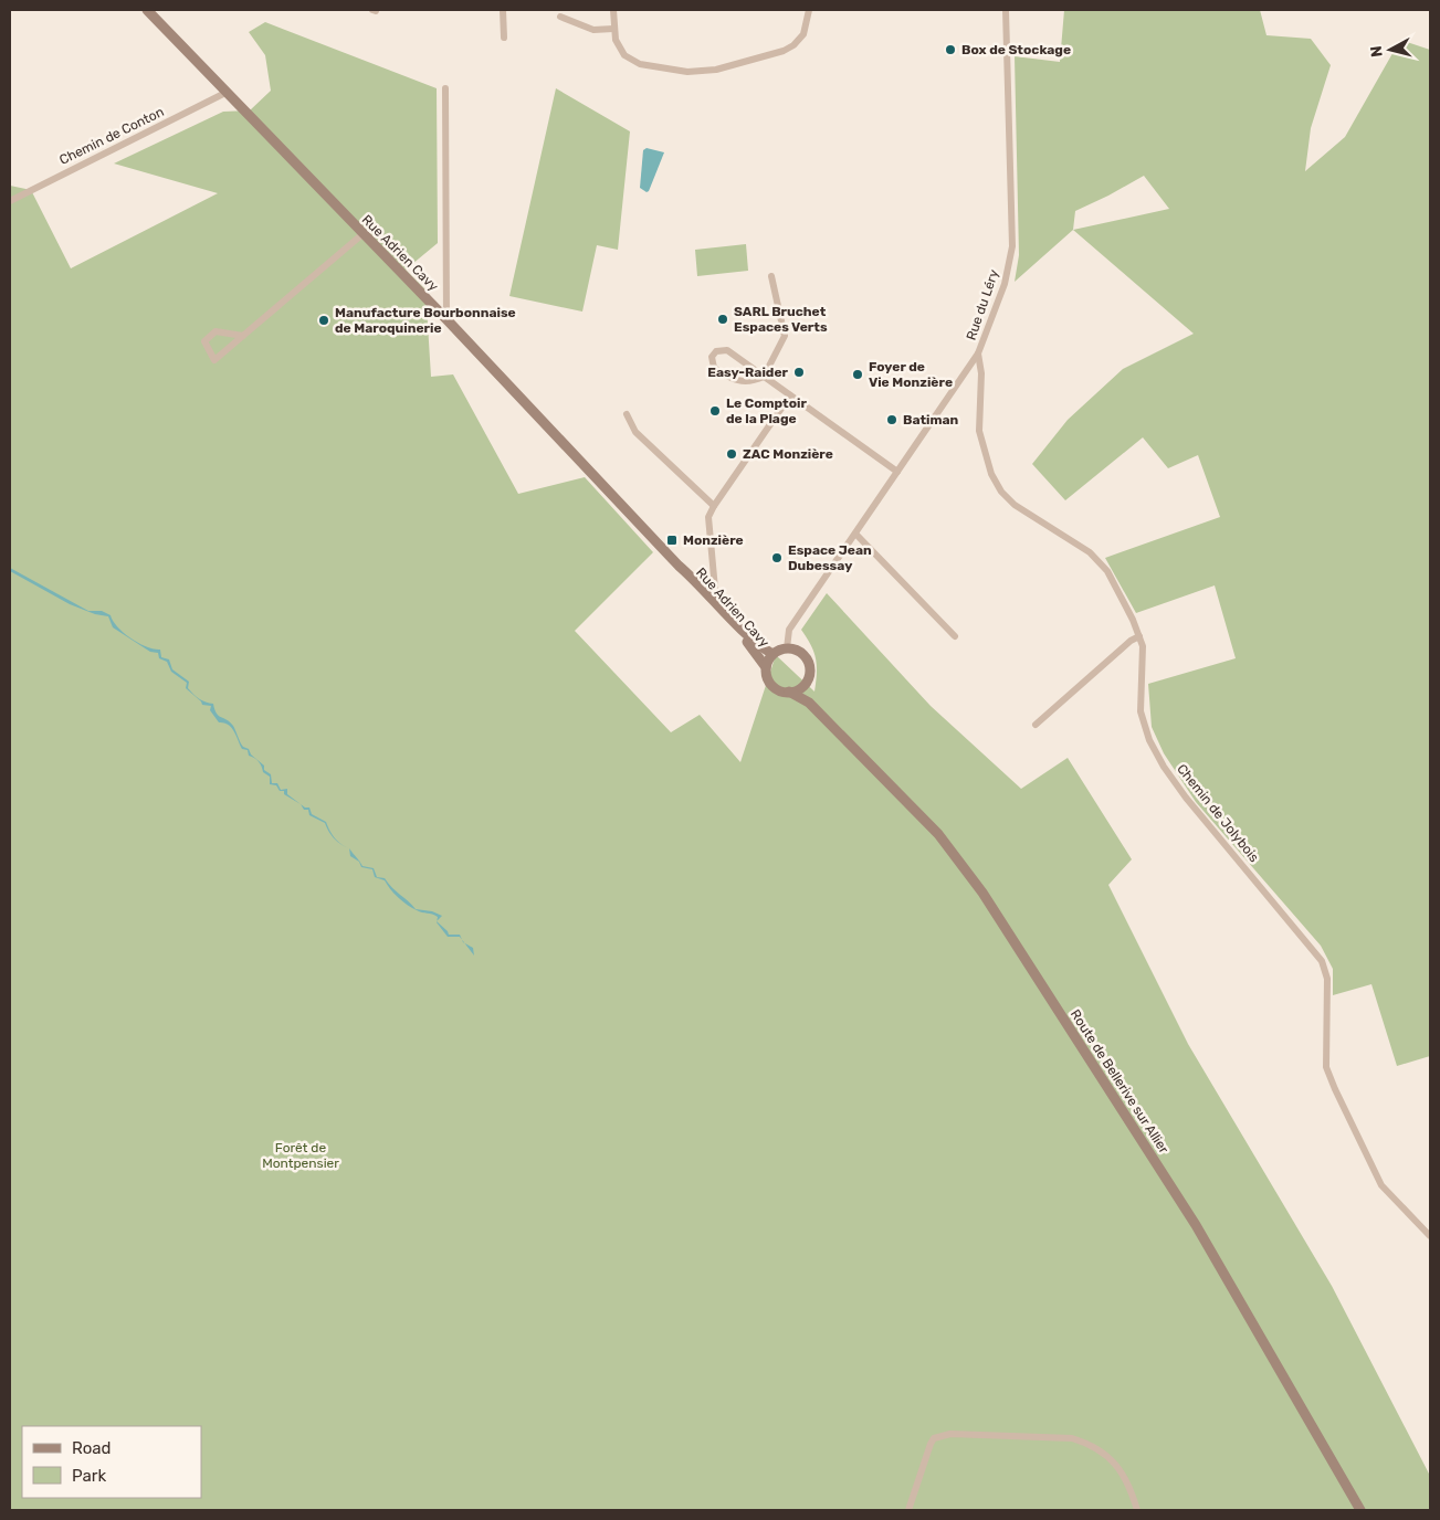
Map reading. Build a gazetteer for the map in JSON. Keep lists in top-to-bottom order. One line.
{"streets":{"main road":["Rue Adrien Cavy","Route de Bellerive sur Allier"],"street":["Chemin de Conton","Rue du Léry","Chemin de Jolybois"]},"crossings":[["Chemin de Conton","Rue Adrien Cavy"],["Rue Adrien Cavy","Rue du Léry"],["Rue Adrien Cavy","Route de Bellerive sur Allier"],["Rue du Léry","Chemin de Jolybois"],["Rue du Léry","Route de Bellerive sur Allier"]],"parks":["Forêt de Montpensier"],"places":{"other":["Box de Stockage","SARL Bruchet Espaces Verts","Manufacture Bourbonnaise de Maroquinerie","Easy-Raider","Foyer de Vie Monzière","Le Comptoir de la Plage","Batiman","ZAC Monzière","Espace Jean Dubessay"],"transit":["Monzière"]},"legend":["Road","Park"],"north":"left"}
